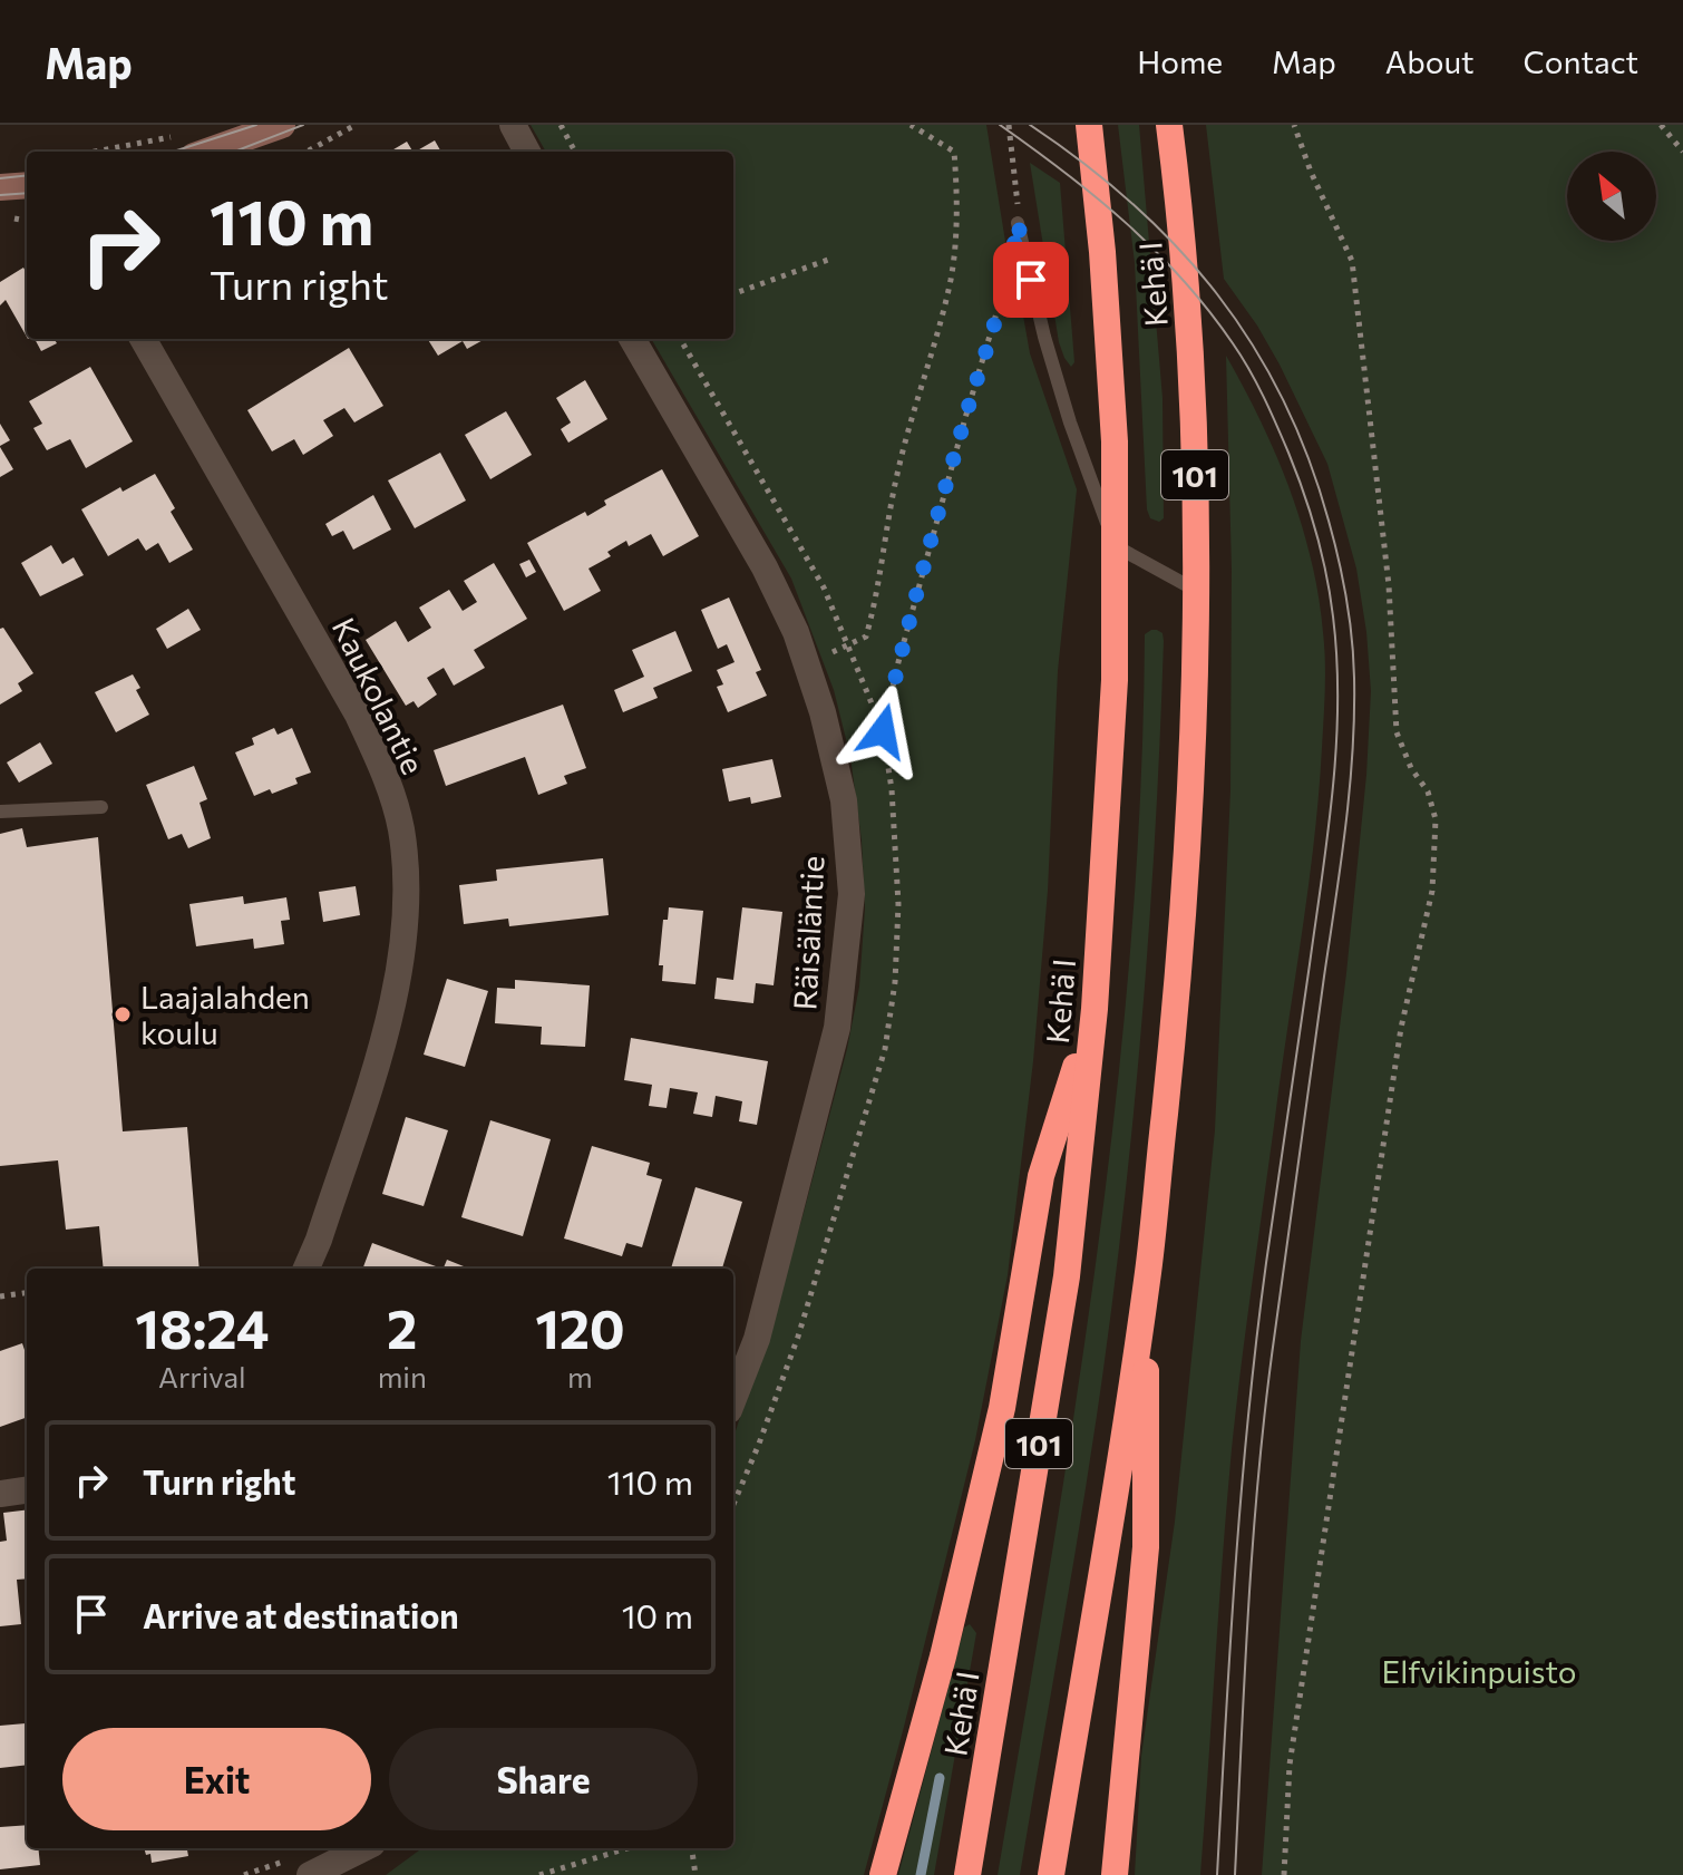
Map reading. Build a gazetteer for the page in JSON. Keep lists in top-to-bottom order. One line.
{"streets":{"highway":["Kehä I","101"],"street":["Kaukolantie","Räisäläntie"]},"parks":["Elfvikinpuisto"],"places":["Laajalahden koulu"],"north":"top left","page":{"header":"Map","nav":["Home","Map","About","Contact"],"turn":["110 m","Turn right"],"eta":["18:24","Arrival","2","min","120","m"],"list":[{"name":"Turn right","value":"110 m"},{"name":"Arrive at destination","value":"10 m"}],"buttons":["Exit","Share"]}}
